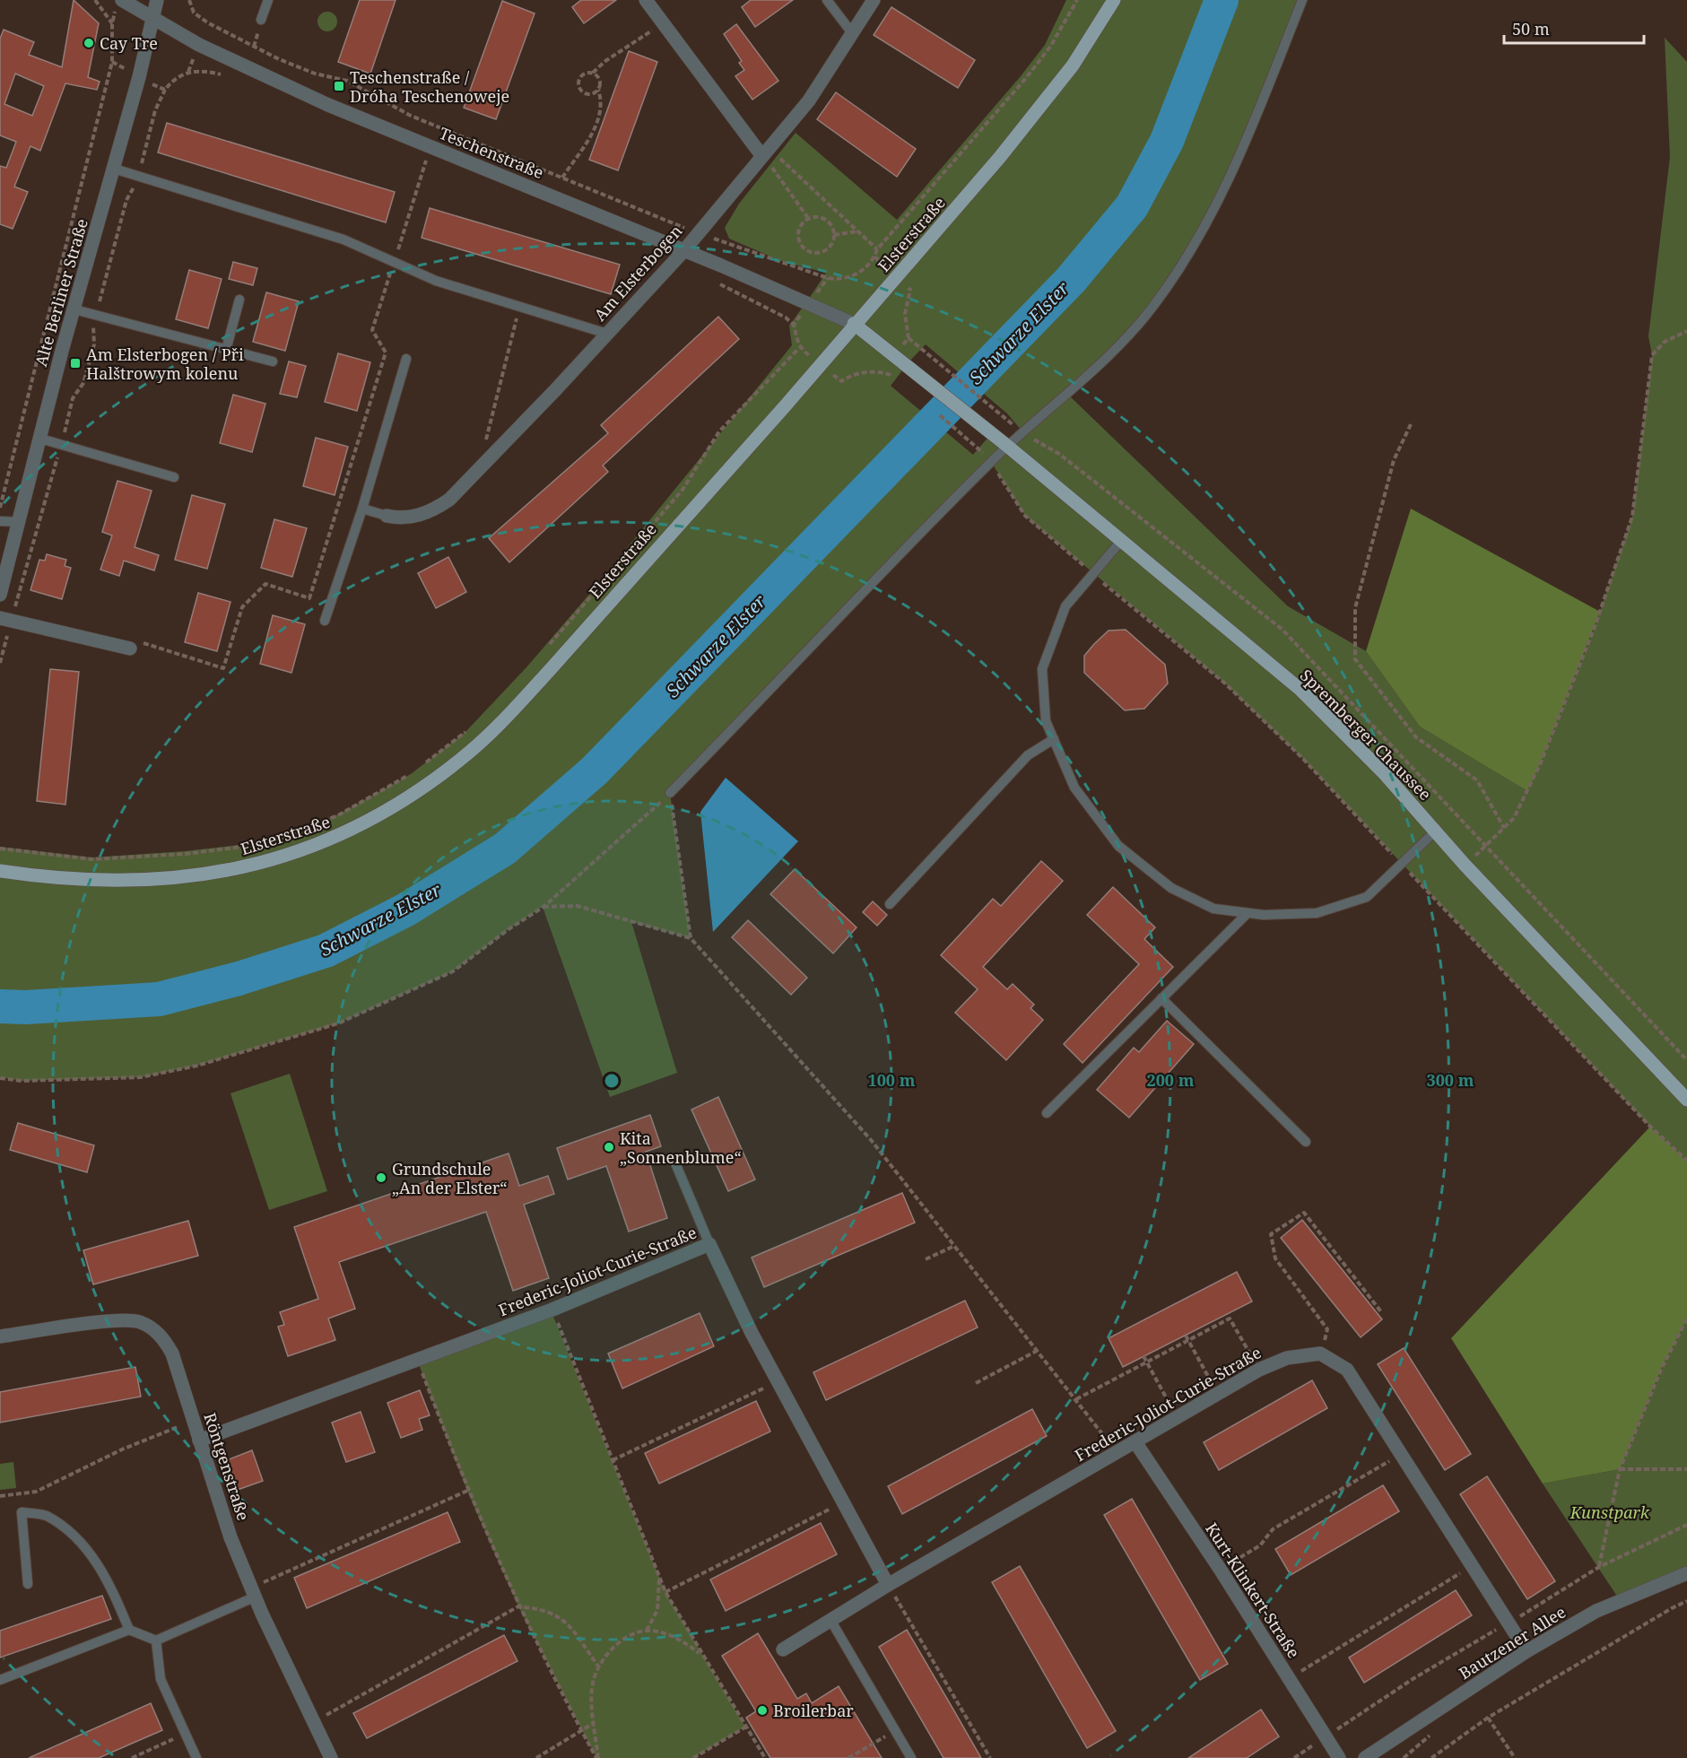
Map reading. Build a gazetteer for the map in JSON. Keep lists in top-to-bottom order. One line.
{"streets":{"main road":["Elsterstraße","Spremberger Chaussee"],"street":["Teschenstraße","Am Elsterbogen","Alte Berliner Straße","Frederic-Joliot-Curie-Straße","Röntgenstraße","Kurt-Klinkert-Straße","Bautzener Allee"]},"crossings":[["Teschenstraße","Elsterstraße"],["Teschenstraße","Am Elsterbogen"],["Teschenstraße","Alte Berliner Straße"],["Frederic-Joliot-Curie-Straße","Röntgenstraße"],["Frederic-Joliot-Curie-Straße","Kurt-Klinkert-Straße"]],"water":["Schwarze Elster"],"parks":["Kunstpark"],"places":{"other":["Cay Tre","Kita „Sonnenblume“","Grundschule „An der Elster“","Broilerbar"],"transit":["Teschenstraße / Dróha Teschenoweje","Am Elsterbogen / Při Halštrowym kolenu"]},"scale_bar":"50 m","rings":["100 m","200 m","300 m"]}
